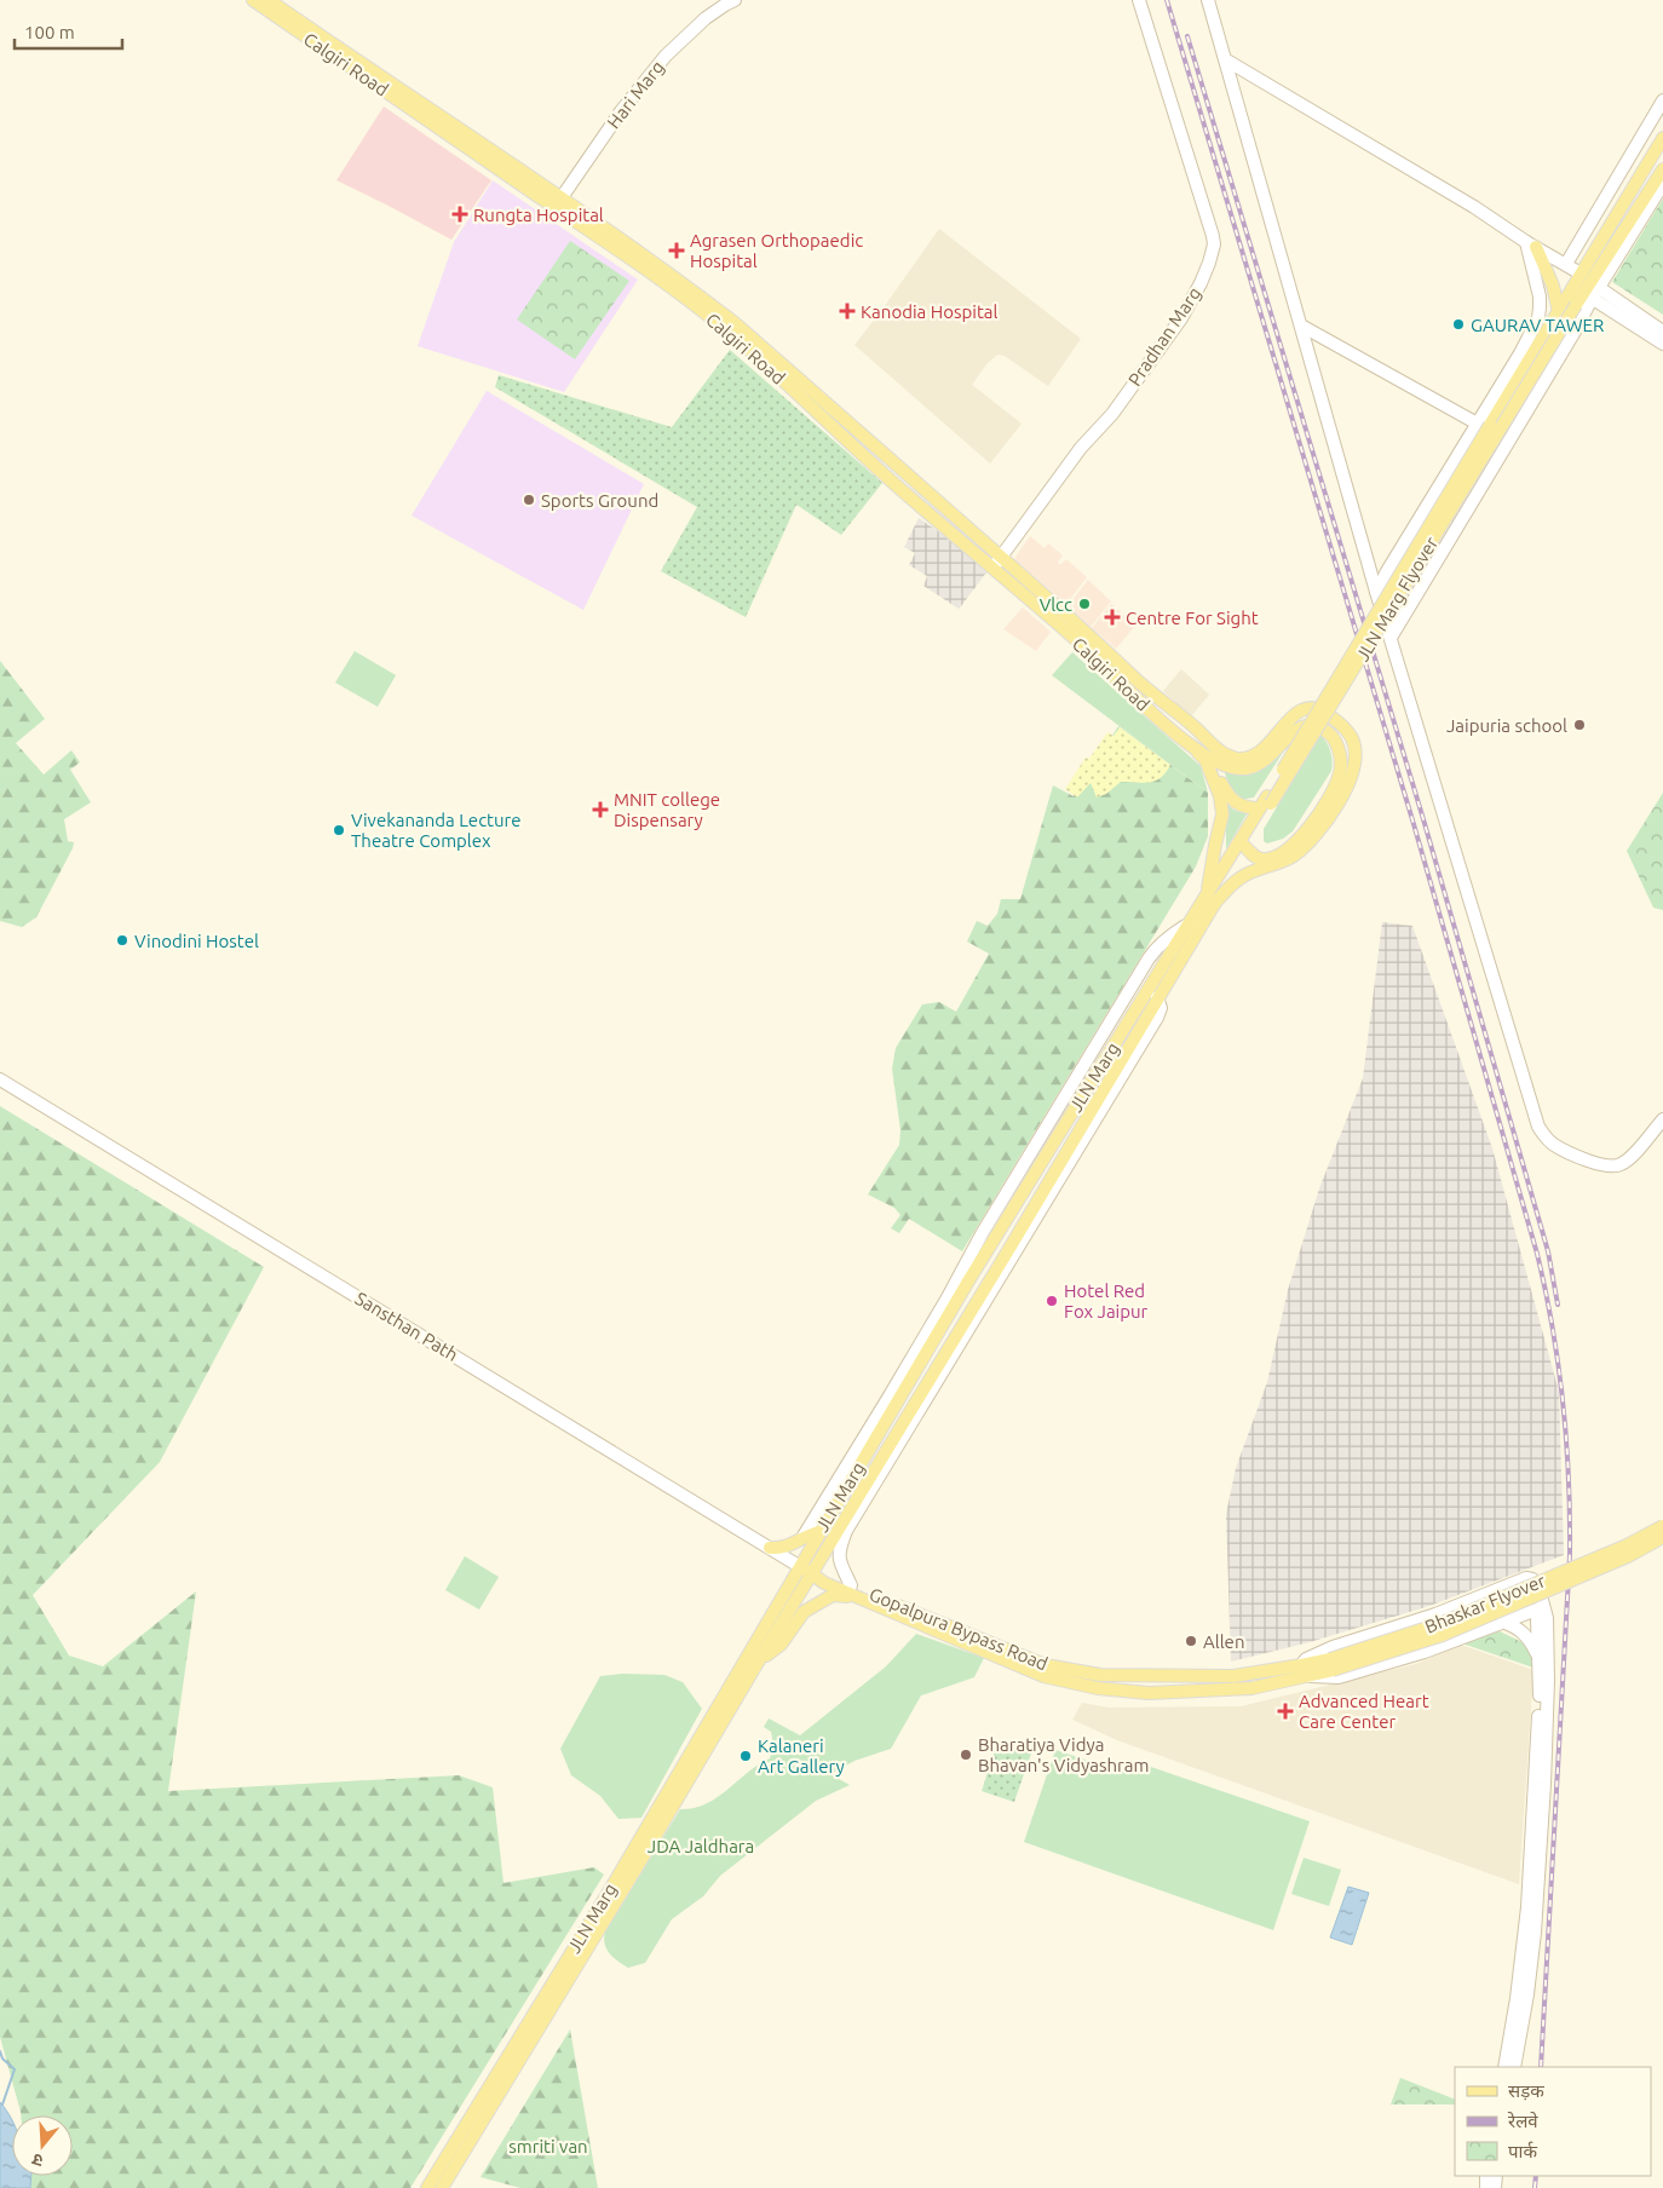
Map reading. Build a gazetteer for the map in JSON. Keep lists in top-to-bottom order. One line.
{"streets":{"main road":["Calgiri Road","JLN Marg Flyover","JLN Marg","Bhaskar Flyover","Gopalpura Bypass Road"],"street":["Hari Marg","Pradhan Marg","Sansthan Path"]},"crossings":[["Calgiri Road","Hari Marg"],["Calgiri Road","Pradhan Marg"],["JLN Marg Flyover","JLN Marg"],["JLN Marg","Sansthan Path"],["JLN Marg","Gopalpura Bypass Road"],["Bhaskar Flyover","Gopalpura Bypass Road"]],"parks":["JDA Jaldhara","smriti van"],"places":{"health":["Rungta Hospital","Agrasen Orthopaedic Hospital","Kanodia Hospital","Centre For Sight","MNIT college Dispensary","Advanced Heart Care Center"],"other":["GAURAV TAWER","Sports Ground","Vlcc","Jaipuria school","Vivekananda Lecture Theatre Complex","Vinodini Hostel","Hotel Red Fox Jaipur","Allen","Bharatiya Vidya Bhavan's Vidyashram","Kalaneri Art Gallery"]},"legend":["सड़क","रेलवे","पार्क"],"scale_bar":"100 m","north":"bottom"}
